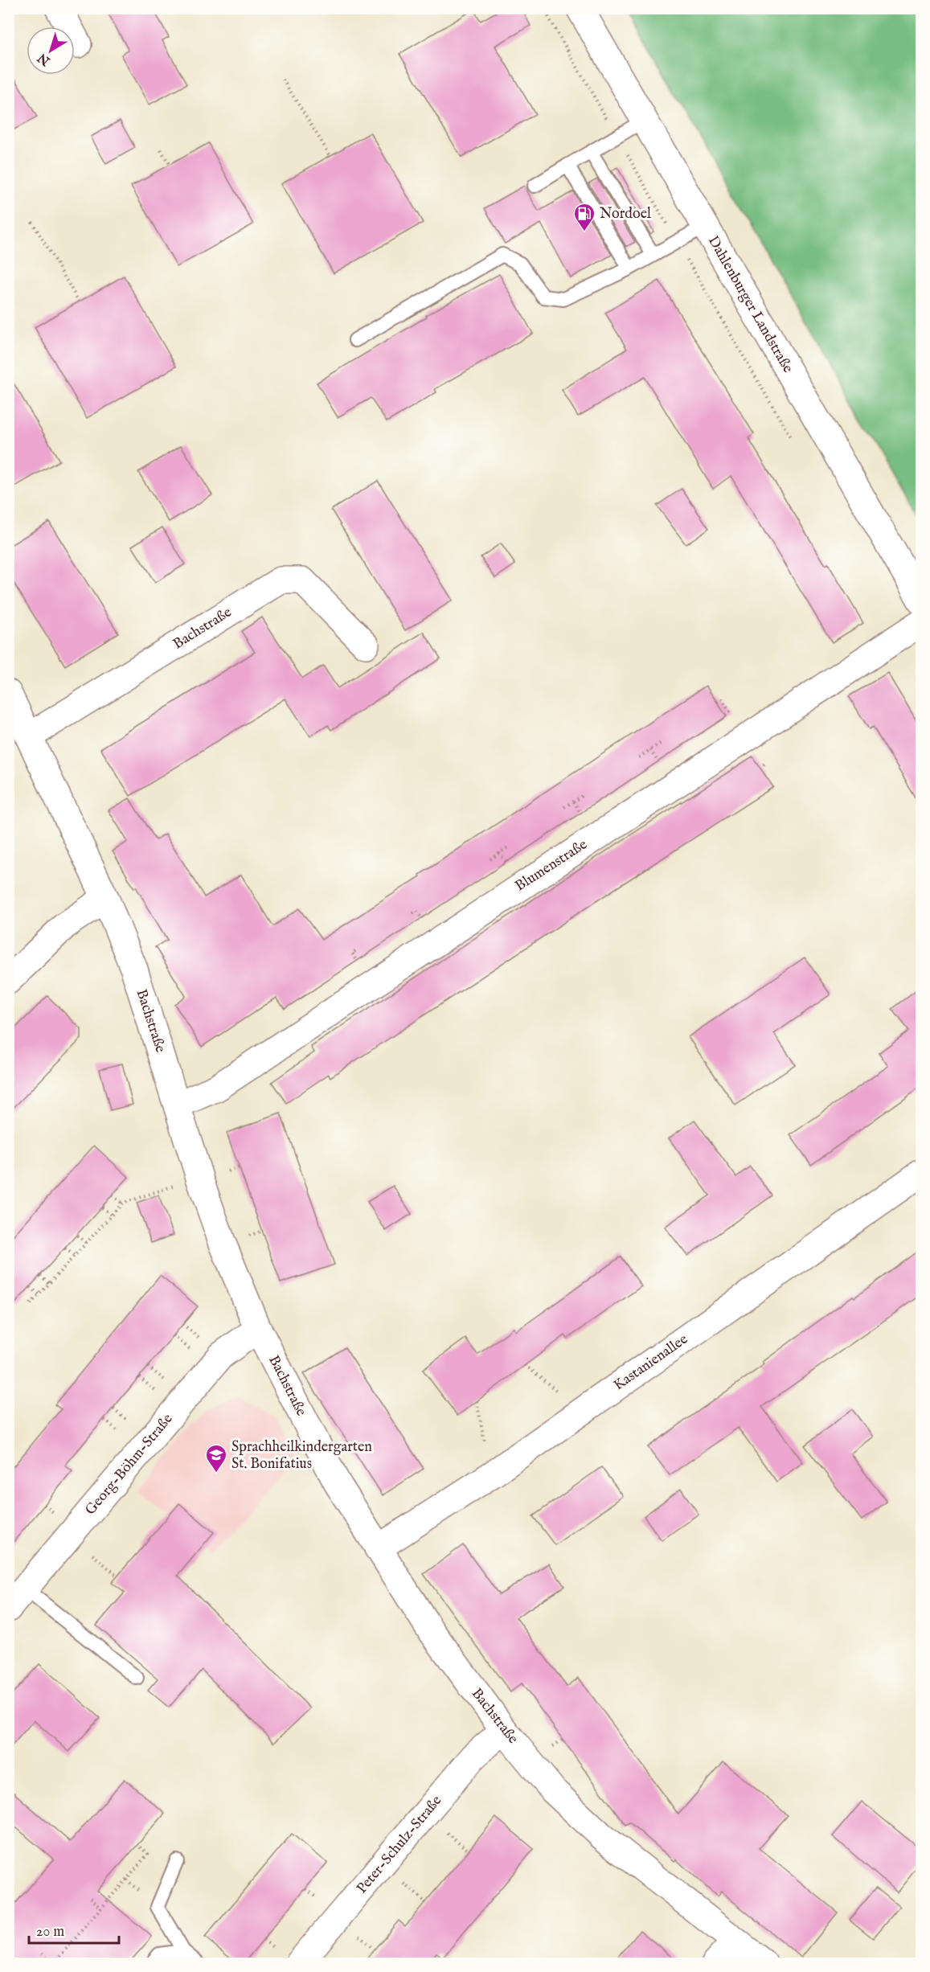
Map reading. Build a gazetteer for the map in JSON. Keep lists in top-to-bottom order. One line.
{"streets":{"street":["Dahlenburger Landstraße","Bachstraße","Blumenstraße","Kastanienallee","Georg-Böhm-Straße","Peter-Schulz-Straße"]},"crossings":[["Bachstraße","Blumenstraße"],["Bachstraße","Kastanienallee"],["Bachstraße","Georg-Böhm-Straße"],["Bachstraße","Peter-Schulz-Straße"]],"places":{"fuel station":["Nordoel"],"school or university":["Sprachheilkindergarten St. Bonifatius"]},"scale_bar":"20 m","north":"bottom left"}
